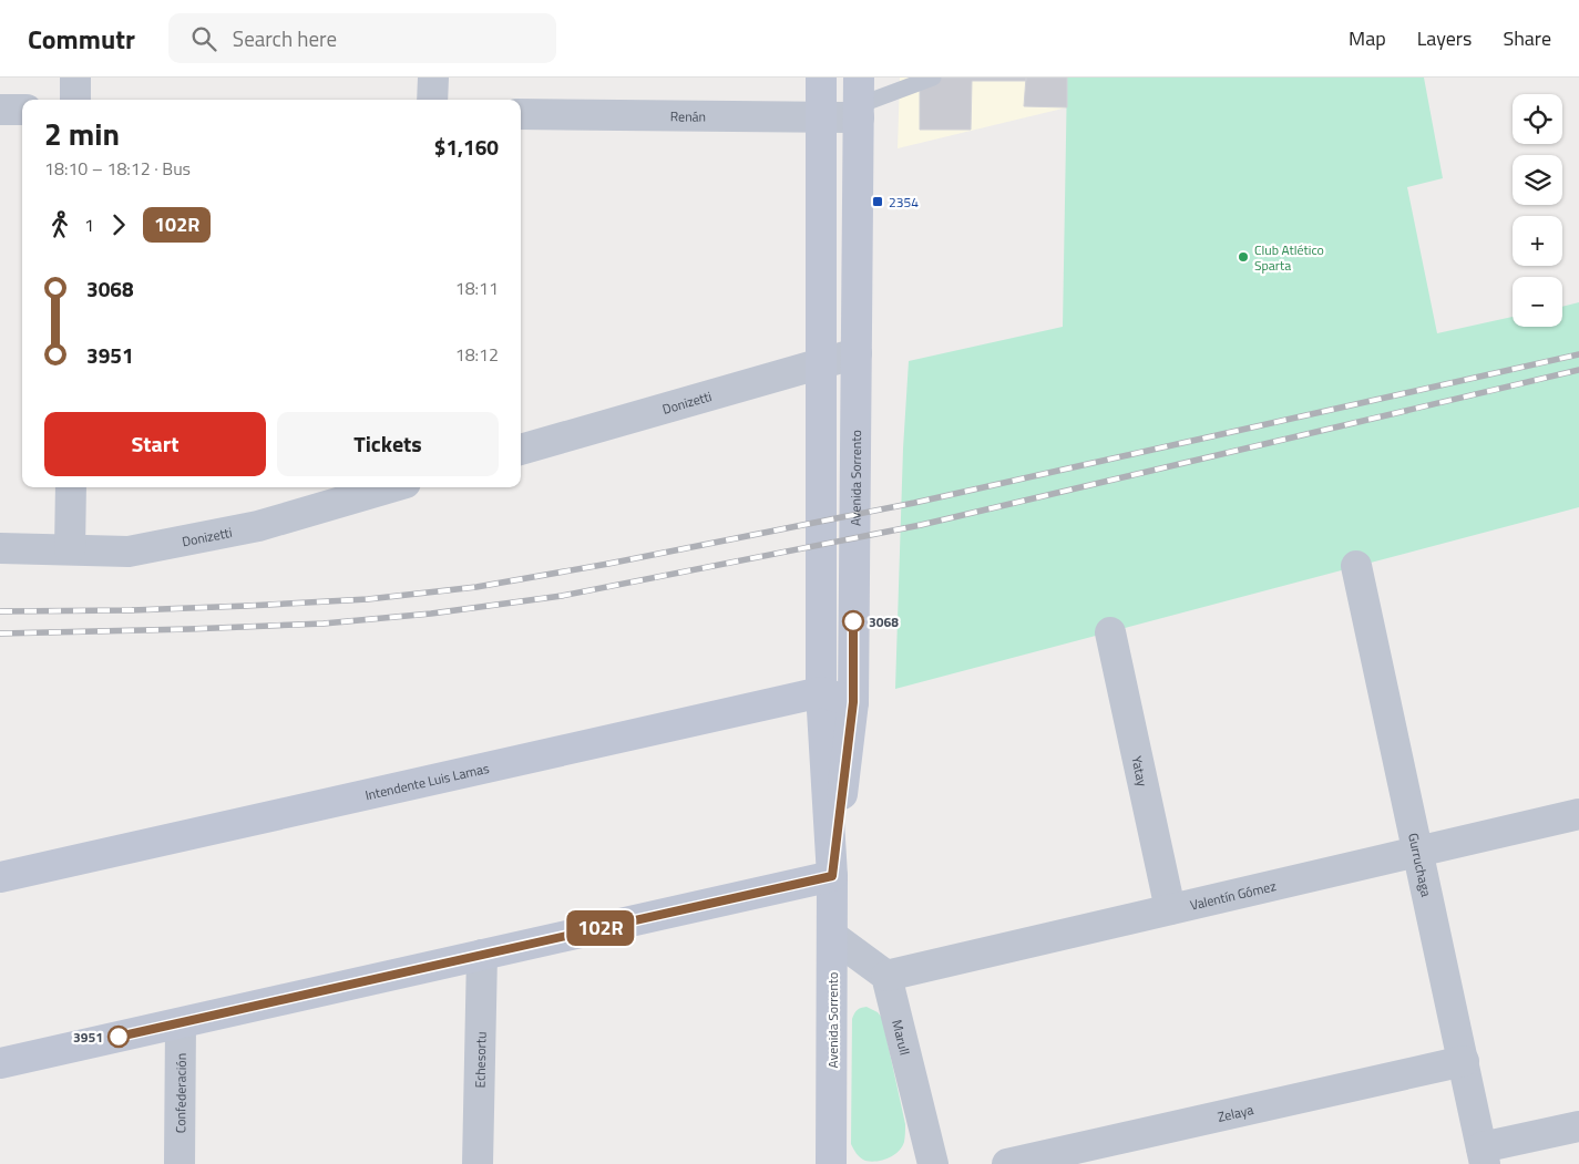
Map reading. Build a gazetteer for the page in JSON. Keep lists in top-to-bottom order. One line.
{"streets":{"main road":["Avenida Sorrento","Intendente Luis Lamas"],"street":["Renán","Donizetti","Yatay","Gurruchaga","Valentín Gómez","Marull","Echesortu","Confederación","Zelaya"]},"crossings":[["Renán","Avenida Sorrento"],["Donizetti","Avenida Sorrento"],["Avenida Sorrento","Intendente Luis Lamas"],["Yatay","Valentín Gómez"],["Gurruchaga","Valentín Gómez"],["Gurruchaga","Zelaya"],["Valentín Gómez","Marull"]],"places":{"transit":["2354"],"other":["Club Atlético Sparta","3068","3951"]},"lines":["bus line 102R"],"page":{"header":"Commutr","search":"Search here","nav":["Map","Layers","Share"],"on_map":"102R","map_buttons":["+","−"],"heading":["2 min","18:10 – 18:12 · Bus","$1,160"],"legs":["1","102R"],"list":[{"name":"3068","value":"18:11"},{"name":"3951","value":"18:12"}],"buttons":["Start","Tickets"]}}
